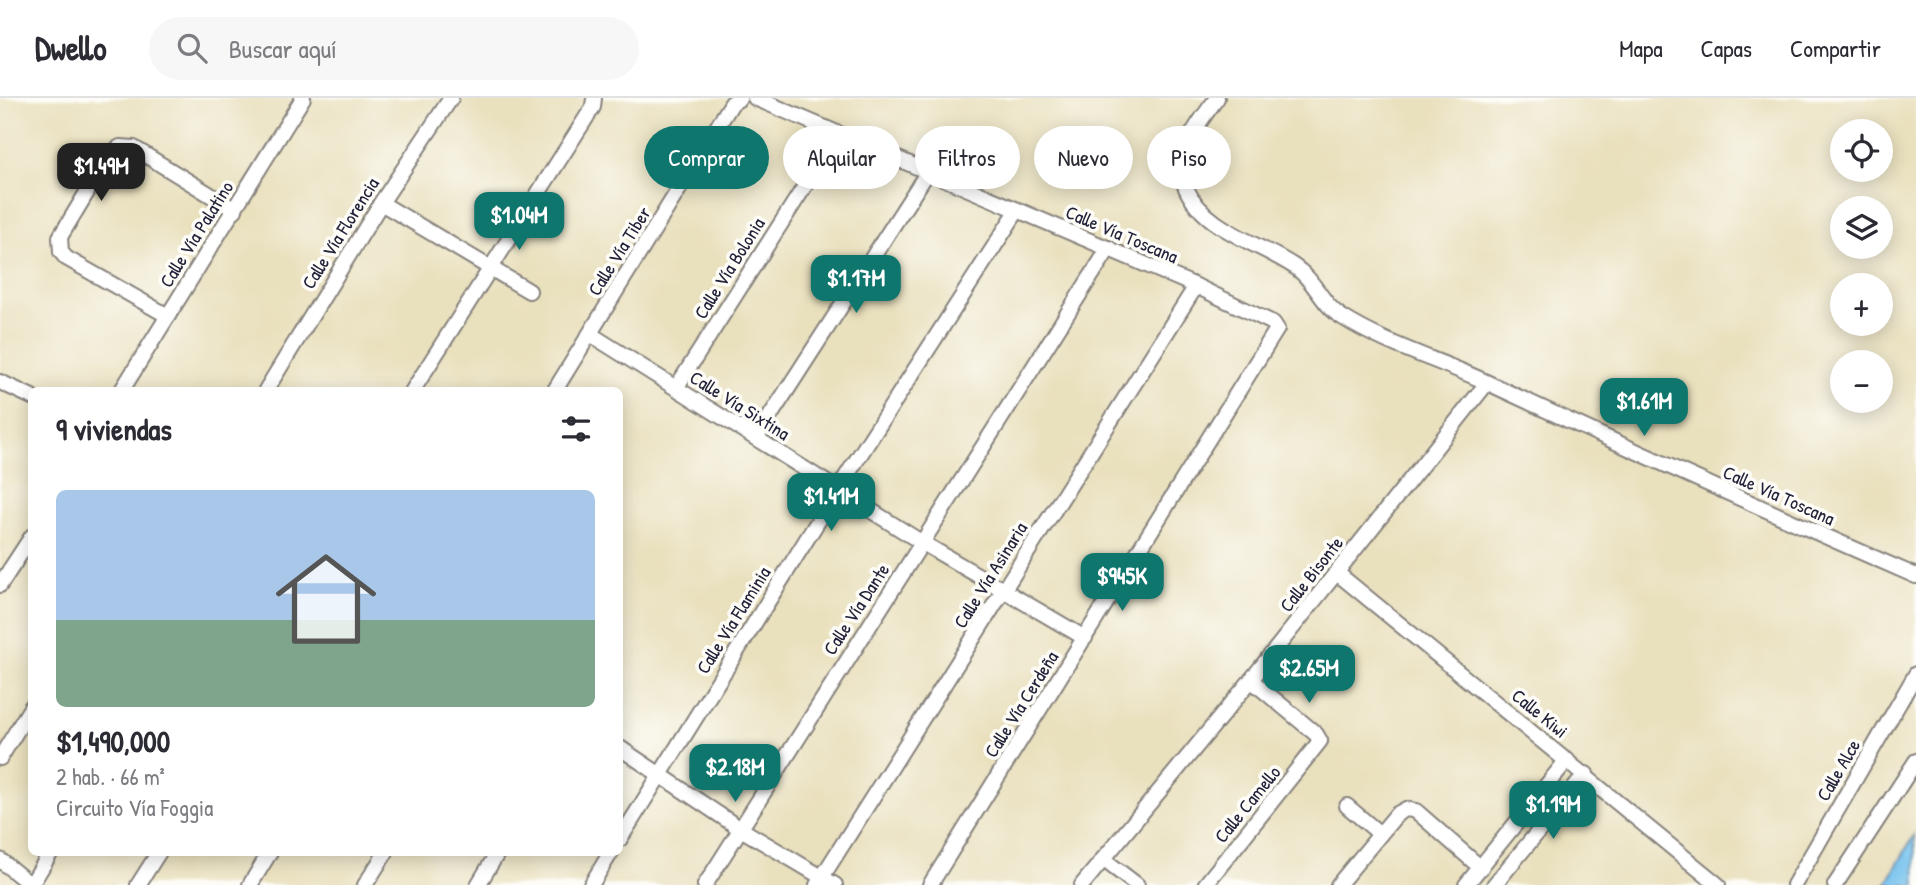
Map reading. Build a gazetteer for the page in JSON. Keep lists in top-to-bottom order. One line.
{"streets":{"street":["Calle Vía Florencia","Calle Vía Palatino","Calle Vía Toscana","Calle Vía Tiber","Calle Vía Bolonia","Calle Vía Sixtina","Calle Bisonte","Calle Vía Asinaria","Calle Vía Dante","Calle Vía Flaminia","Calle Vía Cerdeña","Calle Kiwi","Calle Alce","Calle Camello"]},"crossings":[["Calle Vía Toscana","Calle Bisonte"],["Calle Vía Toscana","Calle Vía Asinaria"],["Calle Vía Toscana","Calle Vía Dante"],["Calle Vía Toscana","Calle Vía Flaminia"],["Calle Vía Toscana","Calle Vía Cerdeña"],["Calle Vía Tiber","Calle Vía Sixtina"],["Calle Vía Bolonia","Calle Vía Sixtina"],["Calle Vía Sixtina","Calle Vía Asinaria"],["Calle Vía Sixtina","Calle Vía Dante"],["Calle Vía Sixtina","Calle Vía Flaminia"],["Calle Vía Sixtina","Calle Vía Cerdeña"],["Calle Bisonte","Calle Kiwi"],["Calle Bisonte","Calle Camello"]],"page":{"header":"Dwello","search":"Buscar aquí","nav":["Mapa","Capas","Compartir"],"map_buttons":["+","−"],"chip":["Comprar","Alquilar","Filtros","Nuevo","Piso"],"price":["$1.49M","$1.04M","$1.17M","$1.61M","$1.41M","$945K","$2.65M","$2.18M","$1.19M"],"heading":"9 viviendas","list":[{"name":"$1,490,000","note":"2 hab. · 66 m² · Circuito Vía Foggia"}]}}
